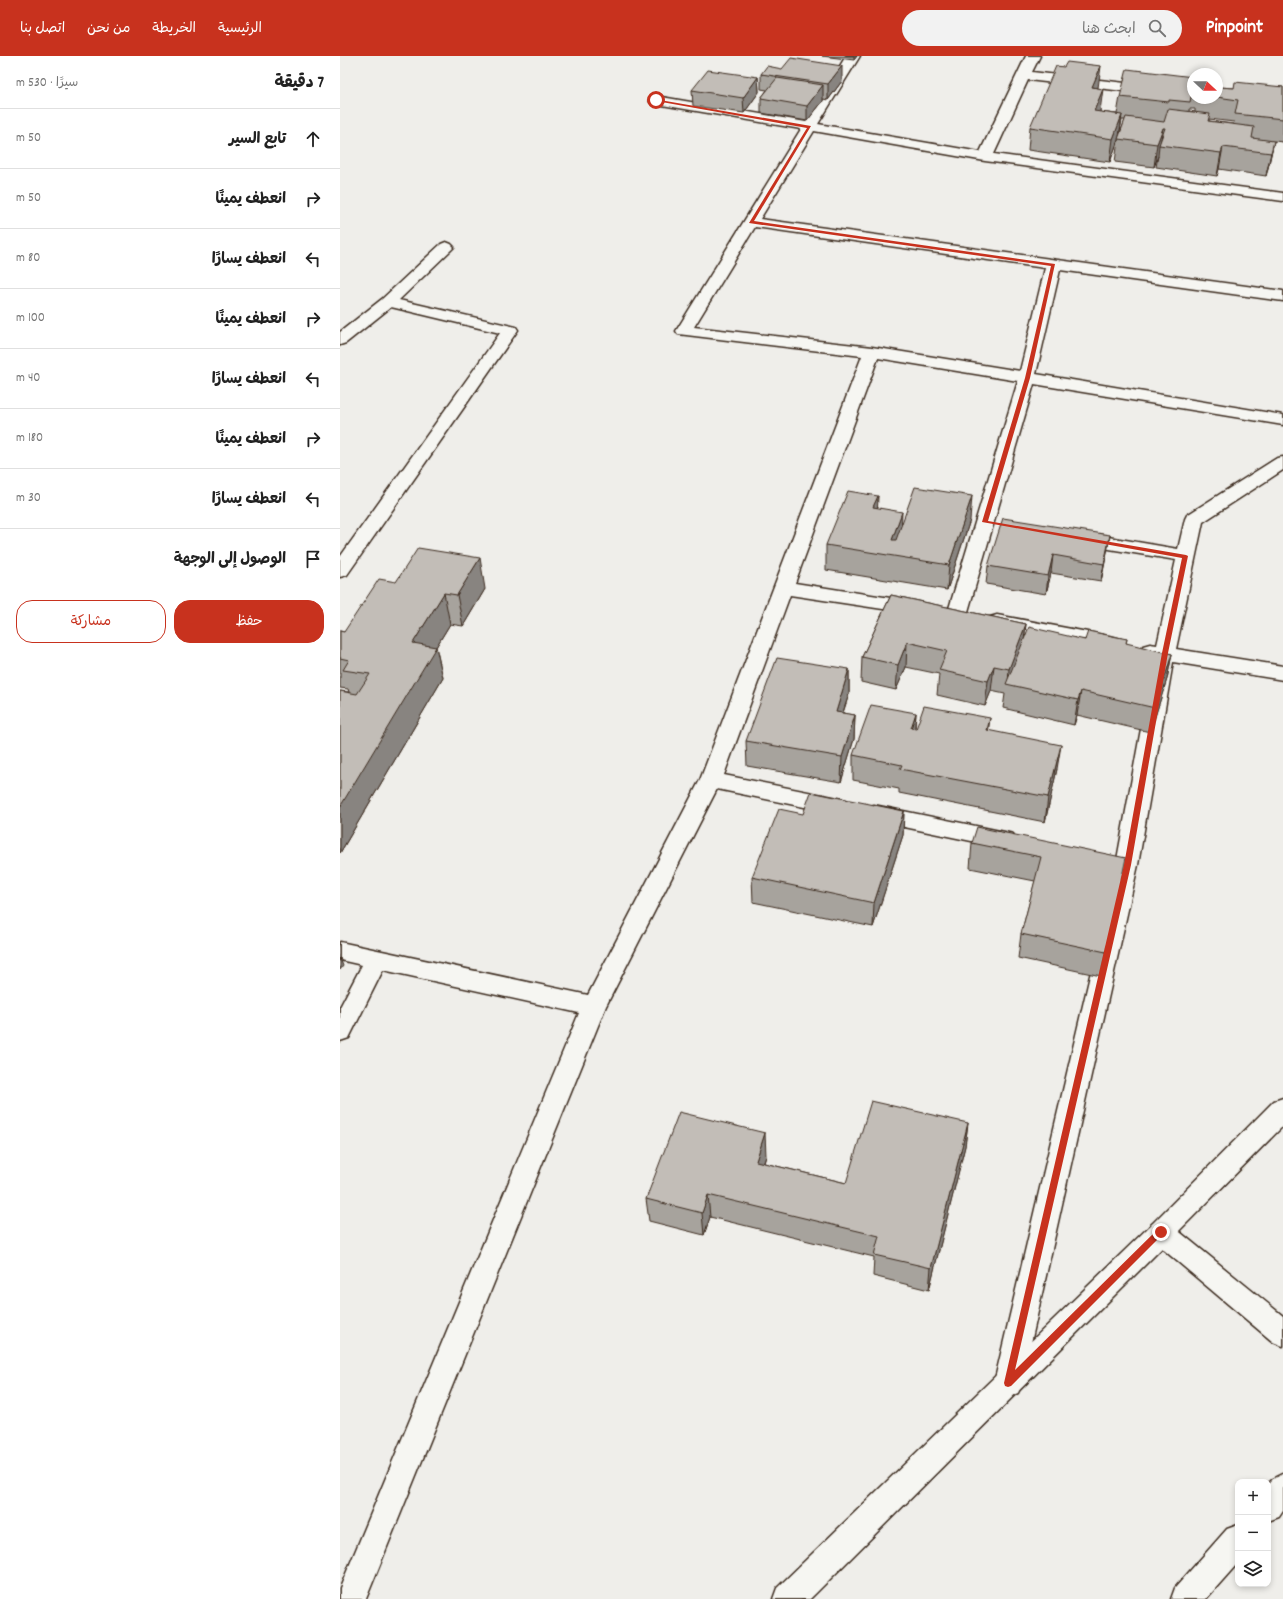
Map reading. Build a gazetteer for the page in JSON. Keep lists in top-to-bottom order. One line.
{"north":"right","page":{"header":"Pinpoint","search":"ابحث هنا","nav":["الرئيسية","الخريطة","من نحن","اتصل بنا"],"heading":["7 دقيقة","سيرًا · 530 m"],"list":[["تابع السير","50 m"],["انعطف يمينًا","50 m"],["انعطف يسارًا","80 m"],["انعطف يمينًا","100 m"],["انعطف يسارًا","40 m"],["انعطف يمينًا","180 m"],["انعطف يسارًا","30 m"],"الوصول إلى الوجهة"],"buttons":["حفظ","مشاركة"],"map_buttons":["+","−"]}}
